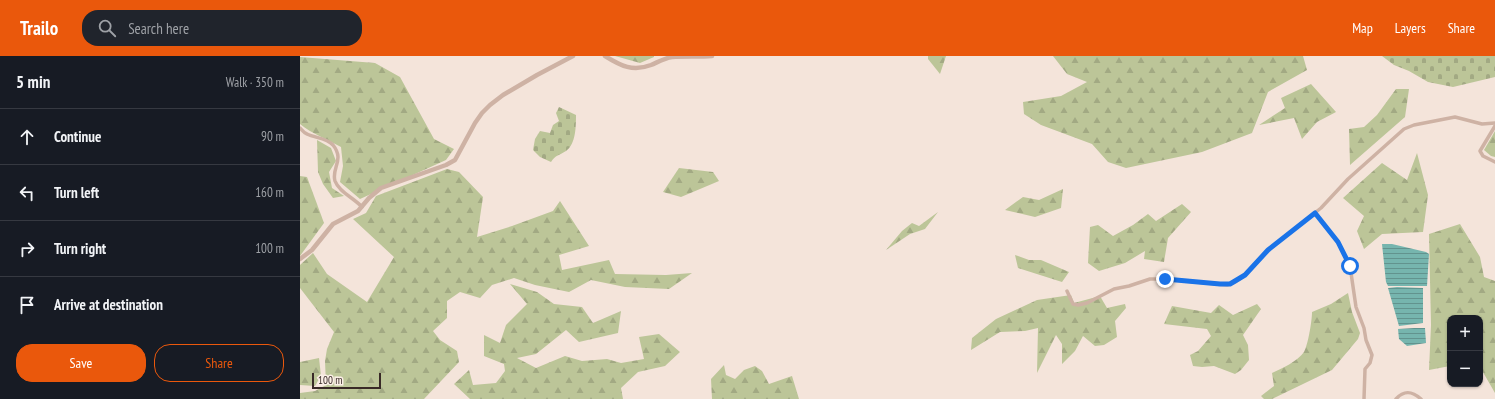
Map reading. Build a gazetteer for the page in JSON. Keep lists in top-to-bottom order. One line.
{"scale_bar":"100 m","page":{"header":"Trailo","search":"Search here","nav":["Map","Layers","Share"],"heading":["5 min","Walk · 350 m"],"list":[["Continue","90 m"],["Turn left","160 m"],["Turn right","100 m"],"Arrive at destination"],"map_buttons":["+","−"],"buttons":["Save","Share"],"scale":"100 m"}}
